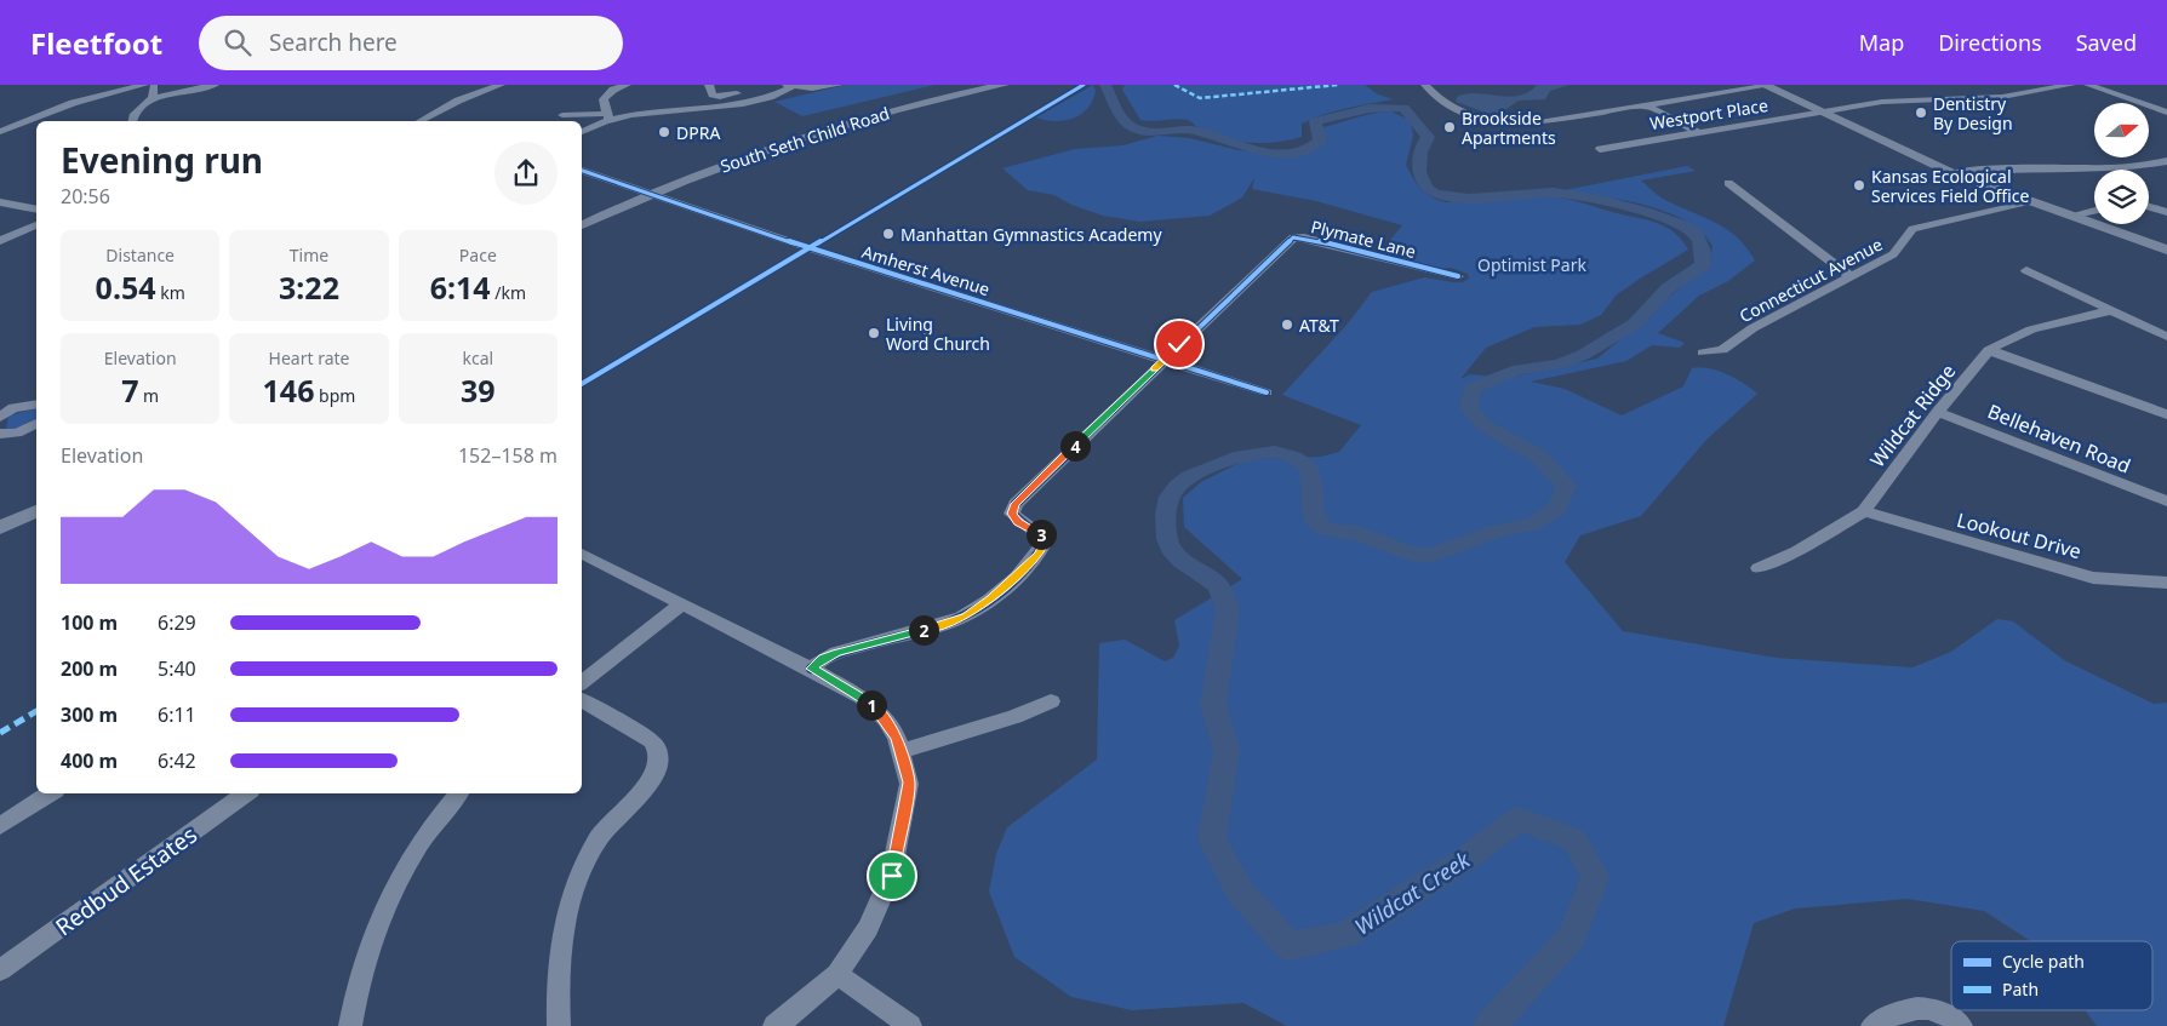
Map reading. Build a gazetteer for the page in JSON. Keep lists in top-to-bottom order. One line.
{"streets":{"main road":["South Seth Child Road"],"street":["Westport Place","Plymate Lane","Amherst Avenue","Connecticut Avenue","Wildcat Ridge","Bellehaven Road","Lookout Drive","Redbud Estates"]},"crossings":[["South Seth Child Road","Amherst Avenue"],["Plymate Lane","Amherst Avenue"],["Wildcat Ridge","Bellehaven Road"],["Wildcat Ridge","Lookout Drive"]],"water":["Wildcat Creek"],"parks":["Optimist Park"],"places":["Dentistry By Design","Brookside Apartments","DPRA","Kansas Ecological Services Field Office","Manhattan Gymnastics Academy","AT&T","Living Word Church"],"legend":["Cycle path","Path"],"north":"right","page":{"header":"Fleetfoot","search":"Search here","nav":["Map","Directions","Saved"],"heading":["Evening run","20:56"],"stats":[["Distance","0.54 km"],["Time","3:22"],["Pace","6:14 /km"],["Elevation","7 m"],["Heart rate","146 bpm"],["kcal","39"]],"chart":["Elevation","152–158 m"],"pins":["4","3","2","1"],"list":[{"name":"100 m","note":"6:29"},{"name":"200 m","note":"5:40"},{"name":"300 m","note":"6:11"},{"name":"400 m","note":"6:42"}]}}
